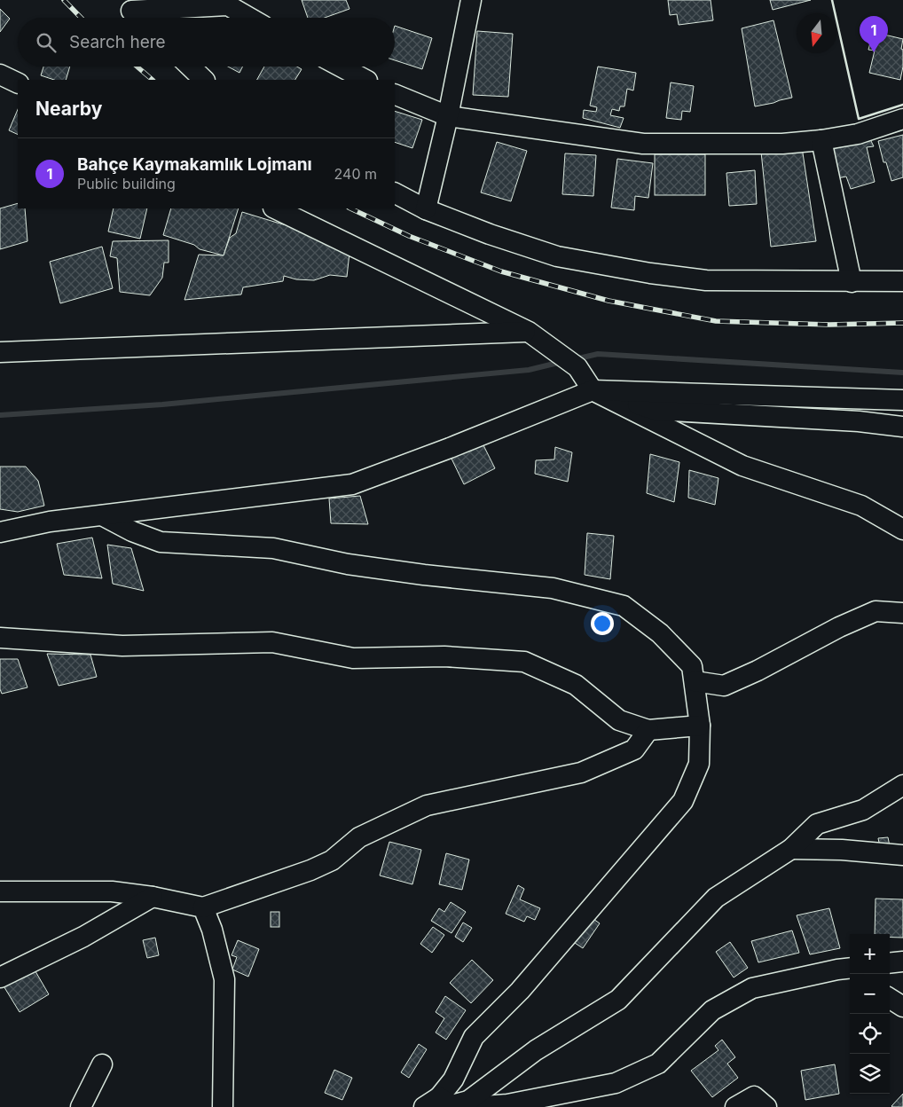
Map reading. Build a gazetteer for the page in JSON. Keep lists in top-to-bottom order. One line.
{"north":"bottom","page":{"pins":"1","search":"Search here","heading":"Nearby","list":[{"mark":"1","name":"Bahçe Kaymakamlık Lojmanı","note":"Public building","value":"240 m"}],"map_buttons":["+","−"]}}
